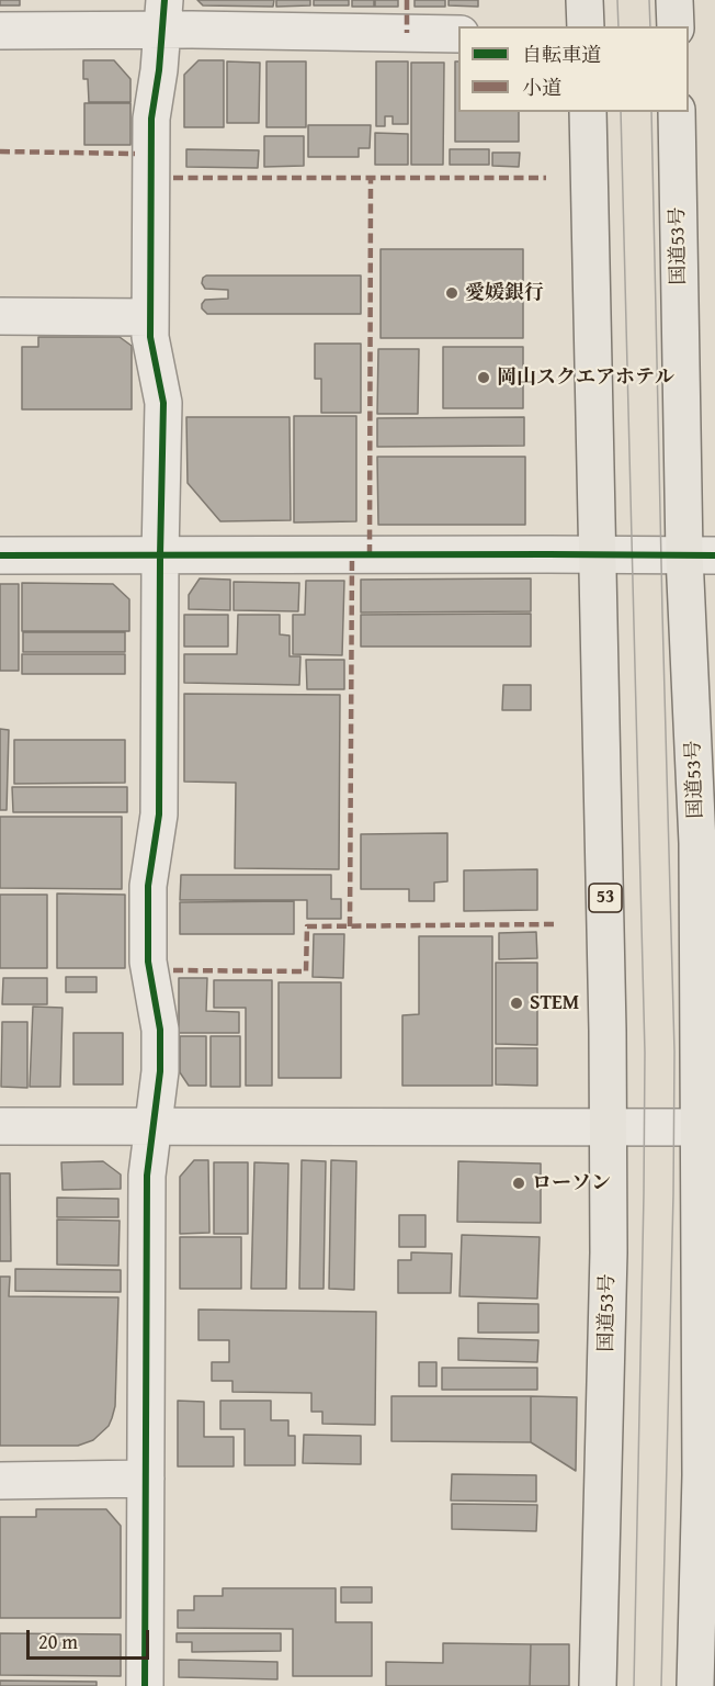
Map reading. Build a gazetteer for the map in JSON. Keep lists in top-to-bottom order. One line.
{"streets":{"highway":["国道53号","53"]},"places":["愛媛銀行","岡山スクエアホテル","STEM","ローソン"],"legend":["自転車道","小道"],"scale_bar":"20 m"}
